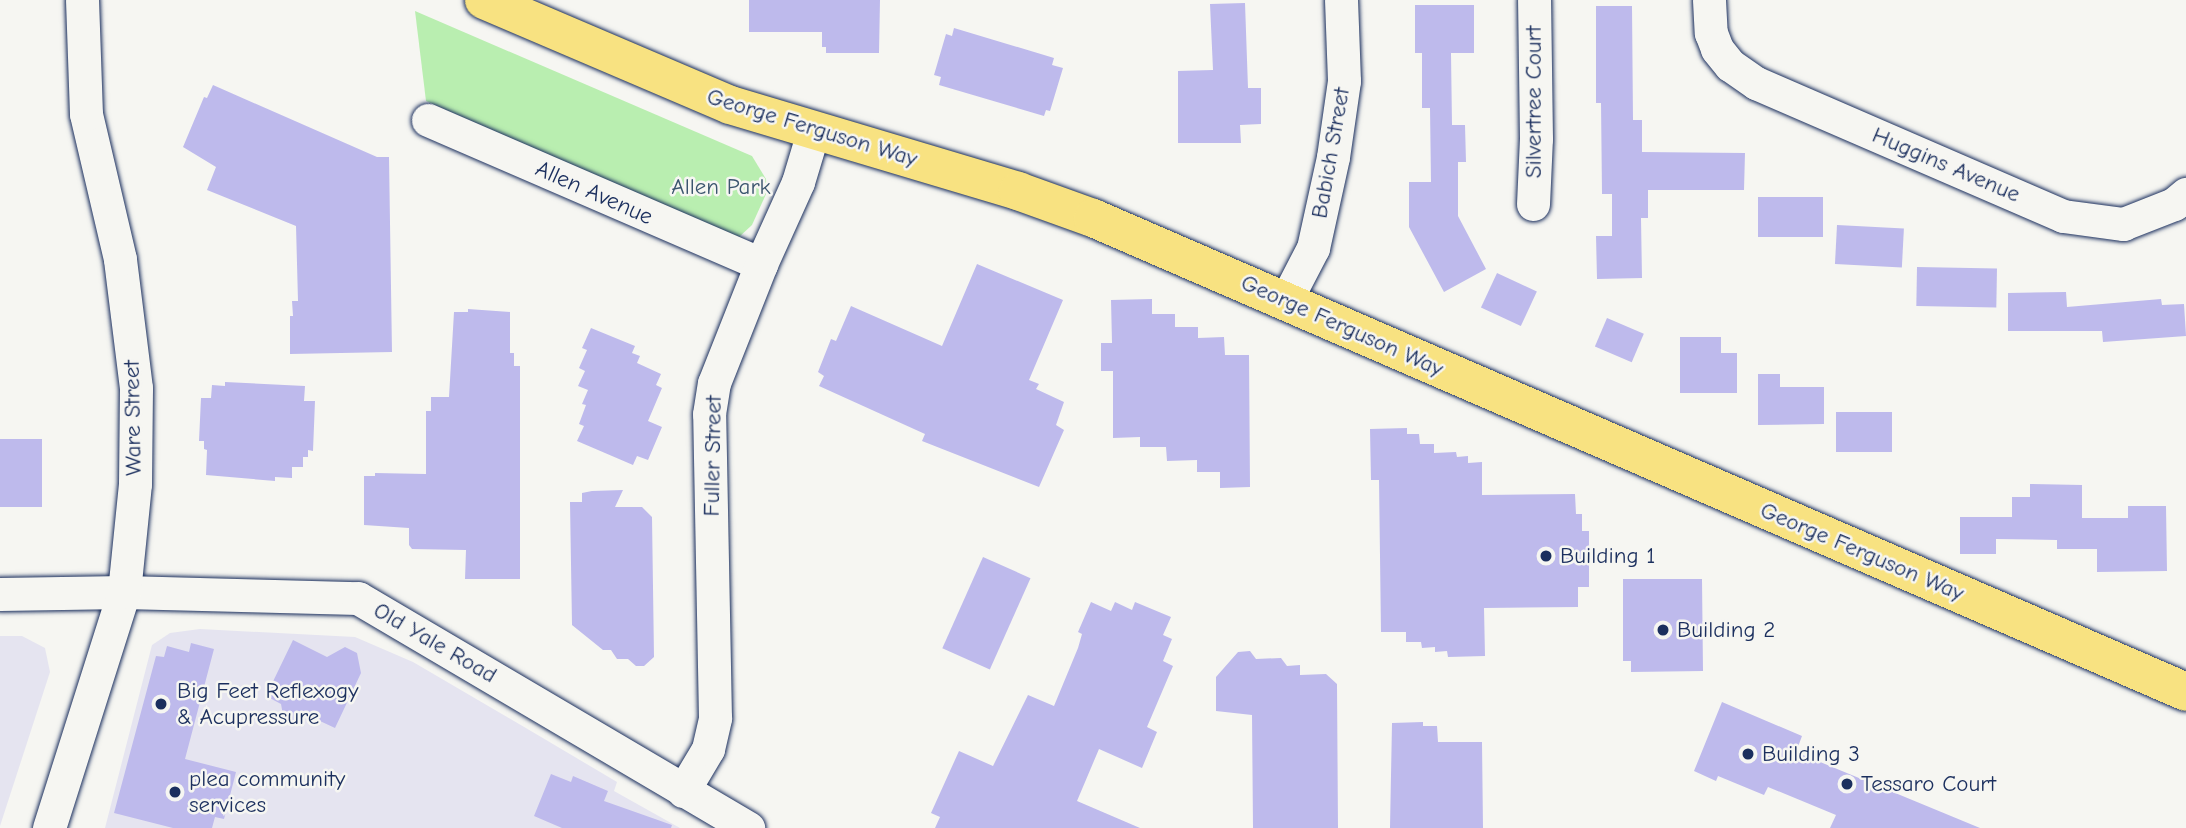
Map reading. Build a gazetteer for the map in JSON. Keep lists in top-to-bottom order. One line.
{"streets":{"main road":["George Ferguson Way"],"street":["Silvertree Court","Babich Street","Huggins Avenue","Allen Avenue","Ware Street","Fuller Street","Old Yale Road"]},"crossings":[["George Ferguson Way","Babich Street"],["George Ferguson Way","Fuller Street"],["Allen Avenue","Fuller Street"],["Ware Street","Old Yale Road"],["Fuller Street","Old Yale Road"]],"parks":["Allen Park"],"places":["Building 1","Building 2","Big Feet Reflexogy & Acupressure","Building 3","Tessaro Court","plea community services"]}
